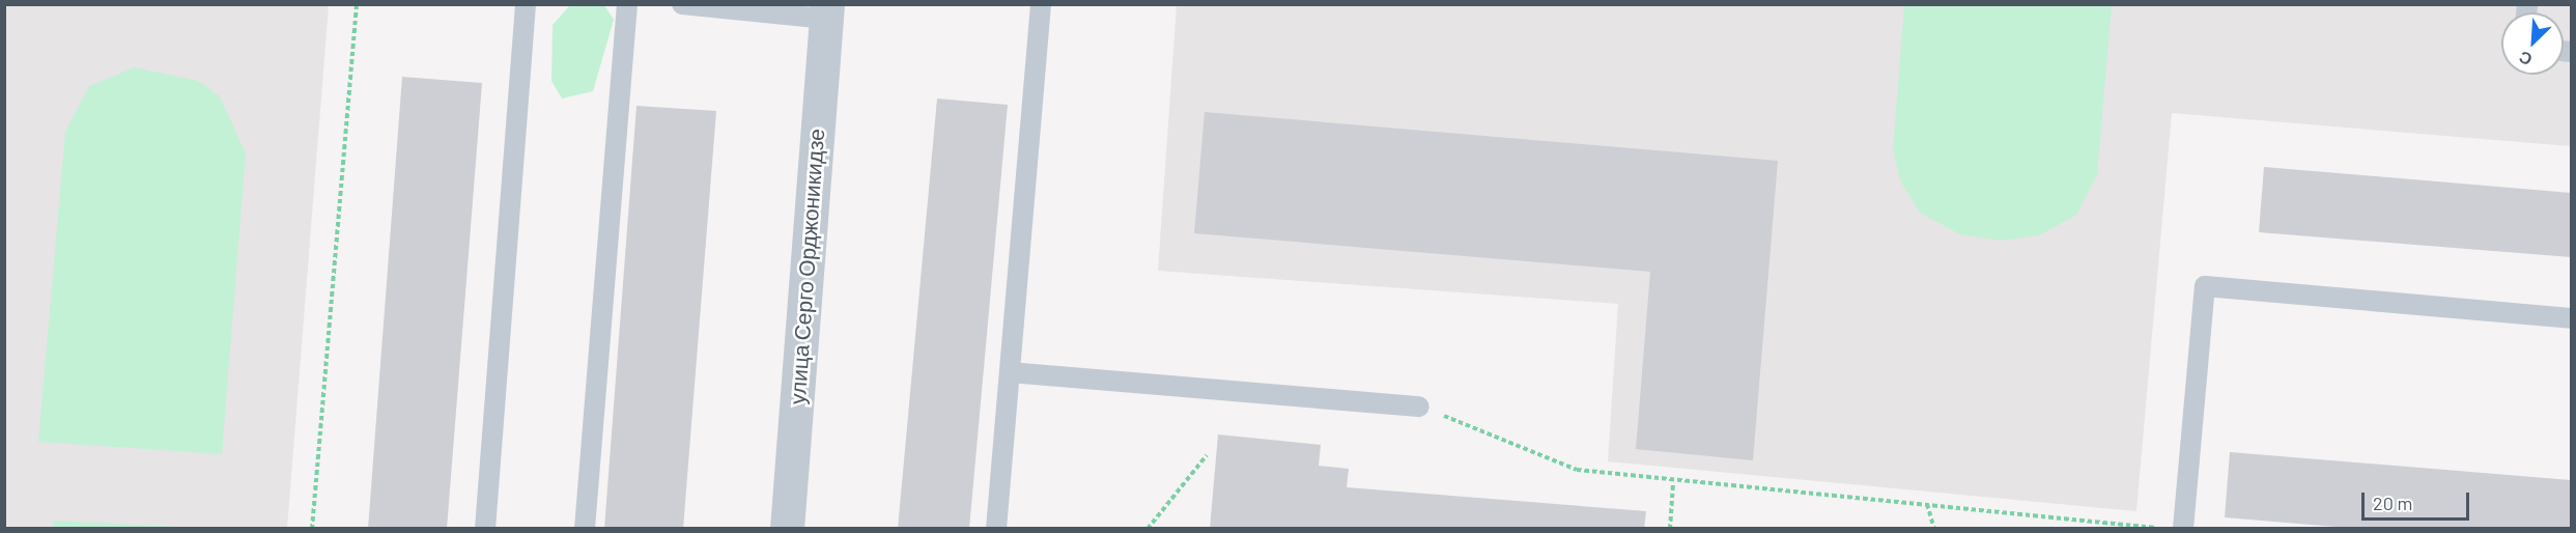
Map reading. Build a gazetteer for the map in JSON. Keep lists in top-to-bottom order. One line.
{"streets":{"street":["улица Серго Орджоникидзе"]},"scale_bar":"20 m","north":"bottom left"}
